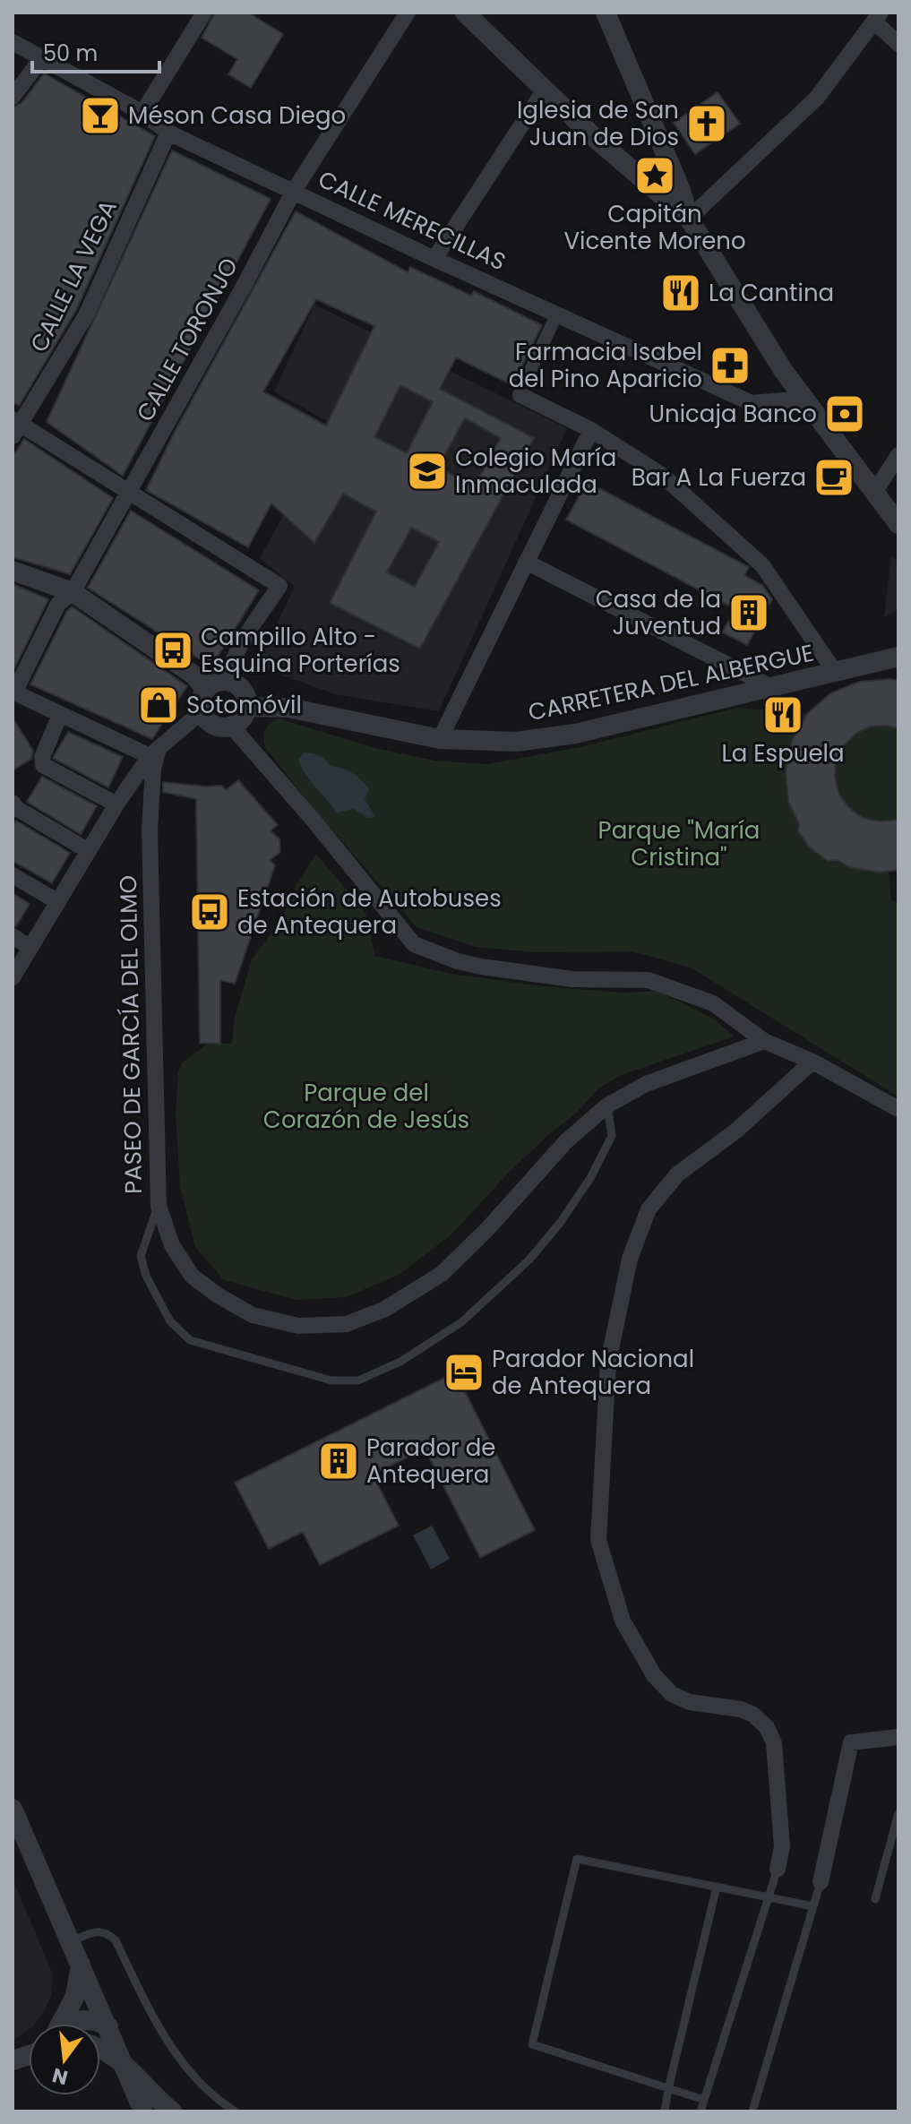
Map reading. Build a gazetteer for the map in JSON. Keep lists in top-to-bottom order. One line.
{"streets":{"street":["CALLE MERECILLAS","CALLE LA VEGA","CALLE TORONJO","CARRETERA DEL ALBERGUE","PASEO DE GARCÍA DEL OLMO"]},"crossings":[["CALLE MERECILLAS","CALLE LA VEGA"],["CALLE MERECILLAS","CALLE TORONJO"]],"parks":["Parque \"María Cristina\"","Parque del Corazón de Jesús"],"places":{"bar":["Méson Casa Diego"],"church":["Iglesia de San Juan de Dios"],"place":["Capitán Vicente Moreno"],"restaurant":["La Cantina","La Espuela"],"pharmacy":["Farmacia Isabel del Pino Aparicio"],"bank":["Unicaja Banco"],"school or university":["Colegio María Inmaculada"],"cafe":["Bar A La Fuerza"],"building":["Casa de la Juventud","Parador de Antequera"],"bus stop":["Campillo Alto - Esquina Porterías","Estación de Autobuses de Antequera"],"shop":["Sotomóvil"],"hotel":["Parador Nacional de Antequera"]},"scale_bar":"50 m","north":"bottom"}
